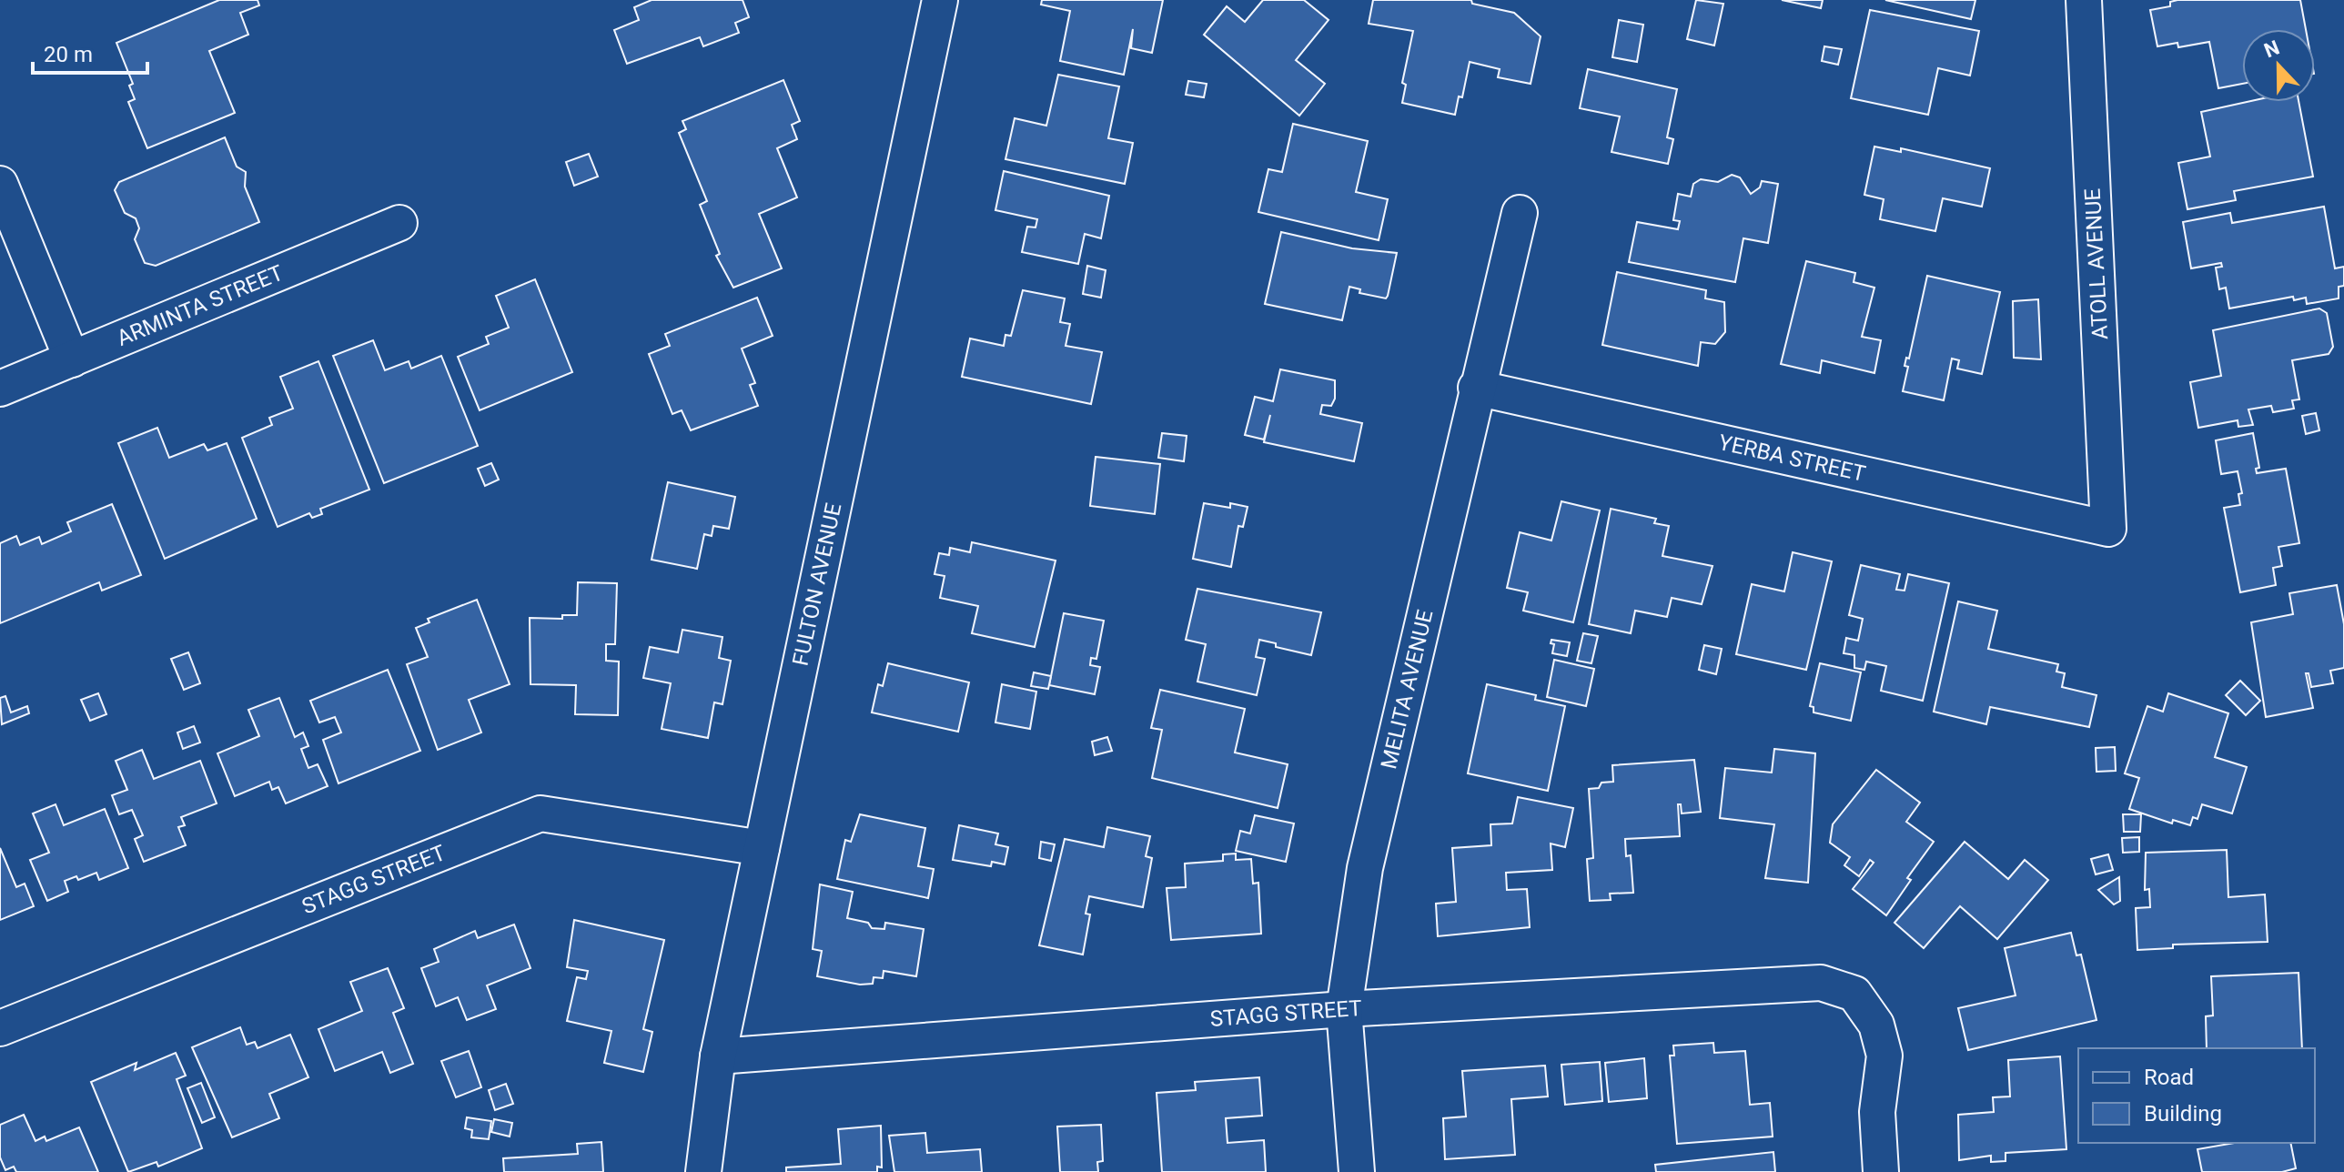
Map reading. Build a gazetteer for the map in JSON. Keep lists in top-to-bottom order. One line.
{"streets":{"street":["ATOLL AVENUE","ARMINTA STREET","YERBA STREET","FULTON AVENUE","MELITA AVENUE","STAGG STREET"]},"crossings":[["ATOLL AVENUE","YERBA STREET"],["YERBA STREET","MELITA AVENUE"],["FULTON AVENUE","STAGG STREET"],["MELITA AVENUE","STAGG STREET"]],"legend":["Road","Building"],"scale_bar":"20 m","north":"top"}
